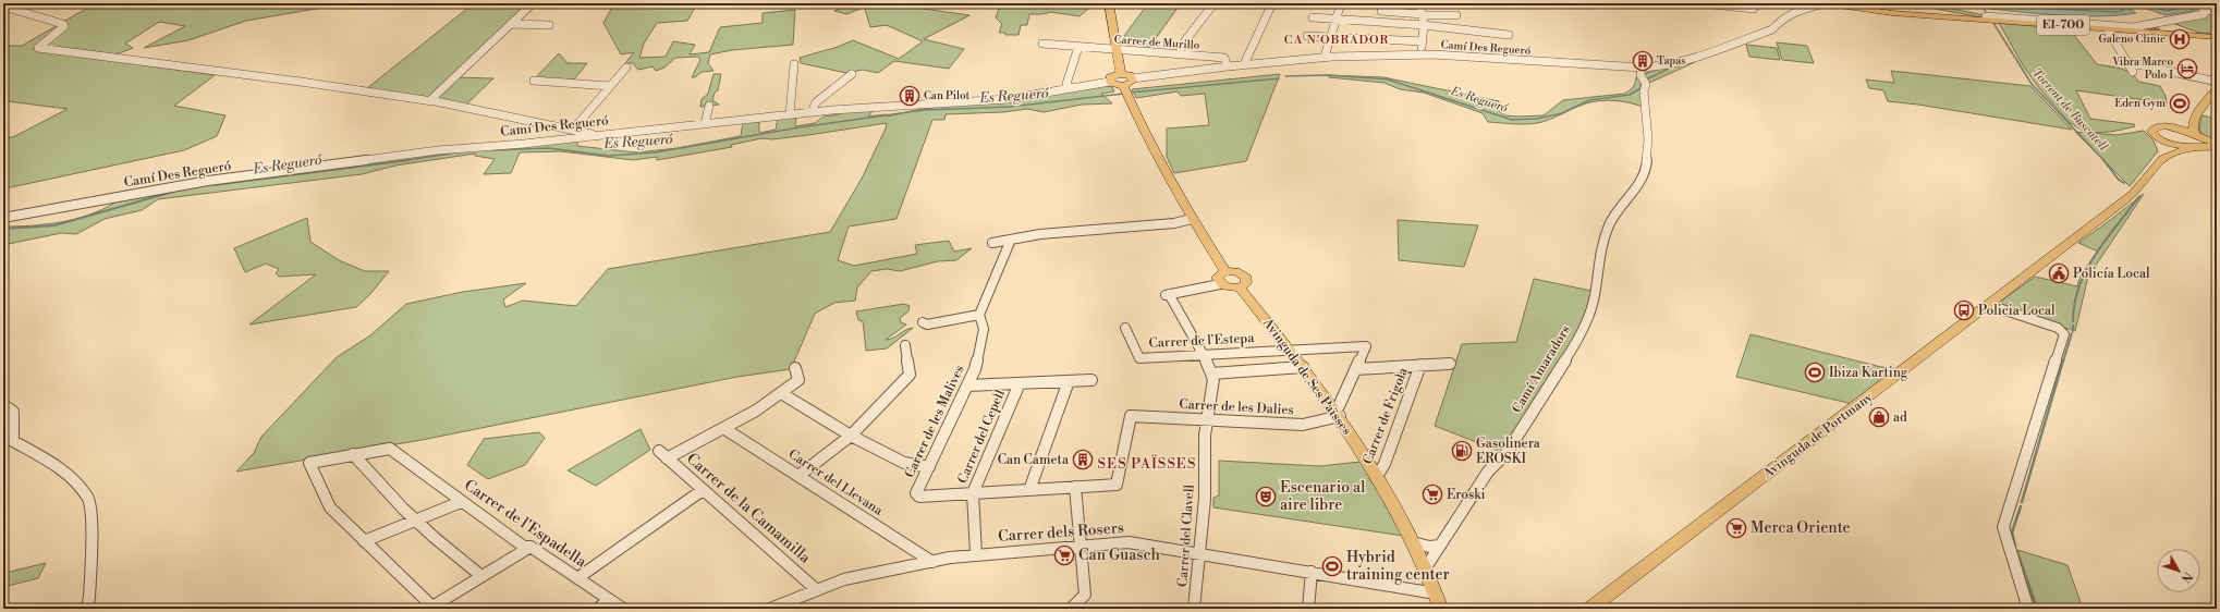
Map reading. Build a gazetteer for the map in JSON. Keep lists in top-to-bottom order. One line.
{"streets":{"main road":["EI-700","Avinguda de Ses Païsses","Avinguda de Portmany"],"street":["Carrer de Murillo","Camí Des Regueró","Carrer de l'Estepa","Camí Amaradors","Carrer de les Dalies","Carrer de Frigola","Carrer de les Malives","Carrer del Cepell","Carrer del Llevana","Carrer de la Camamilla","Carrer de l'Espadella","Carrer dels Rosers","Carrer del Clavell"]},"crossings":[["EI-700","Camí Des Regueró"],["Carrer de Murillo","Camí Des Regueró"],["Camí Des Regueró","Camí Amaradors"],["Carrer de l'Estepa","Avinguda de Ses Païsses"],["Carrer de l'Estepa","Carrer del Clavell"],["Camí Amaradors","Avinguda de Ses Païsses"],["Avinguda de Ses Païsses","Carrer de les Dalies"],["Avinguda de Ses Païsses","Carrer de Frigola"],["Avinguda de Ses Païsses","Carrer dels Rosers"],["Carrer de les Dalies","Carrer del Clavell"],["Carrer de les Malives","Carrer del Cepell"],["Carrer del Cepell","Carrer dels Rosers"],["Carrer del Llevana","Carrer de la Camamilla"],["Carrer del Llevana","Carrer dels Rosers"],["Carrer de la Camamilla","Carrer dels Rosers"],["Carrer dels Rosers","Carrer del Clavell"]],"districts":["CA N'OBRADOR","SES PAÏSSES"],"water":["Es Regueró","Torrent de Buscatell"],"places":{"hospital":["Galeno Clinic"],"building":["Tapas","Can Pilot","Can Cameta"],"hotel":["Vibra Marco Polo I"],"sports":["Eden Gym","Ibiza Karting","Hybrid training center"],"public building":["Policía Local"],"bus stop":["Policia Local"],"shop":["ad"],"fuel station":["Gasolinera EROSKI"],"supermarket":["Eroski","Merca Oriente","Can Guasch"],"theatre":["Escenario al aire libre"]},"north":"bottom right"}
